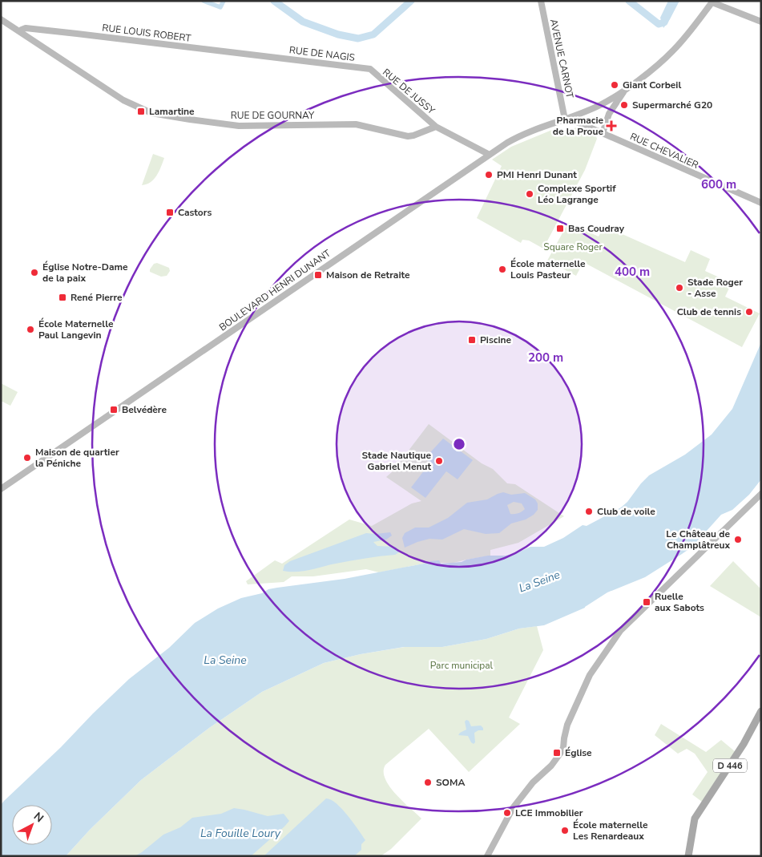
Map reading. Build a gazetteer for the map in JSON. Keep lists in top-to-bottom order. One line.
{"streets":{"main road":["D 446"],"street":["RUE LOUIS ROBERT","RUE DE NAGIS","AVENUE CARNOT","RUE DE JUSSY","RUE DE GOURNAY","RUE CHEVALIER","BOULEVARD HENRI DUNANT"]},"crossings":[["RUE LOUIS ROBERT","RUE DE NAGIS"],["RUE LOUIS ROBERT","RUE DE GOURNAY"],["RUE DE NAGIS","RUE DE JUSSY"],["AVENUE CARNOT","RUE CHEVALIER"],["AVENUE CARNOT","BOULEVARD HENRI DUNANT"],["RUE DE JUSSY","RUE DE GOURNAY"],["RUE CHEVALIER","BOULEVARD HENRI DUNANT"]],"water":["La Seine","La Fouille Loury"],"parks":["Square Roger","Parc municipal"],"places":{"other":["Giant Corbeil","Supermarché G20","PMI Henri Dunant","Complexe Sportif Léo Lagrange","École maternelle Louis Pasteur","Église Notre-Dame de la paix","Stade Roger - Asse","Club de tennis","École Maternelle Paul Langevin","Maison de quartier la Péniche","Stade Nautique Gabriel Menut","Club de voile","Le Château de Champlâtreux","SOMA","LCE Immobilier","École maternelle Les Renardeaux"],"transit":["Lamartine","Castors","Bas Coudray","Maison de Retraite","René Pierre","Piscine","Belvédère","Ruelle aux Sabots","Église"],"health":["Pharmacie de la Proue"]},"north":"top right","rings":["600 m","400 m","200 m"]}
